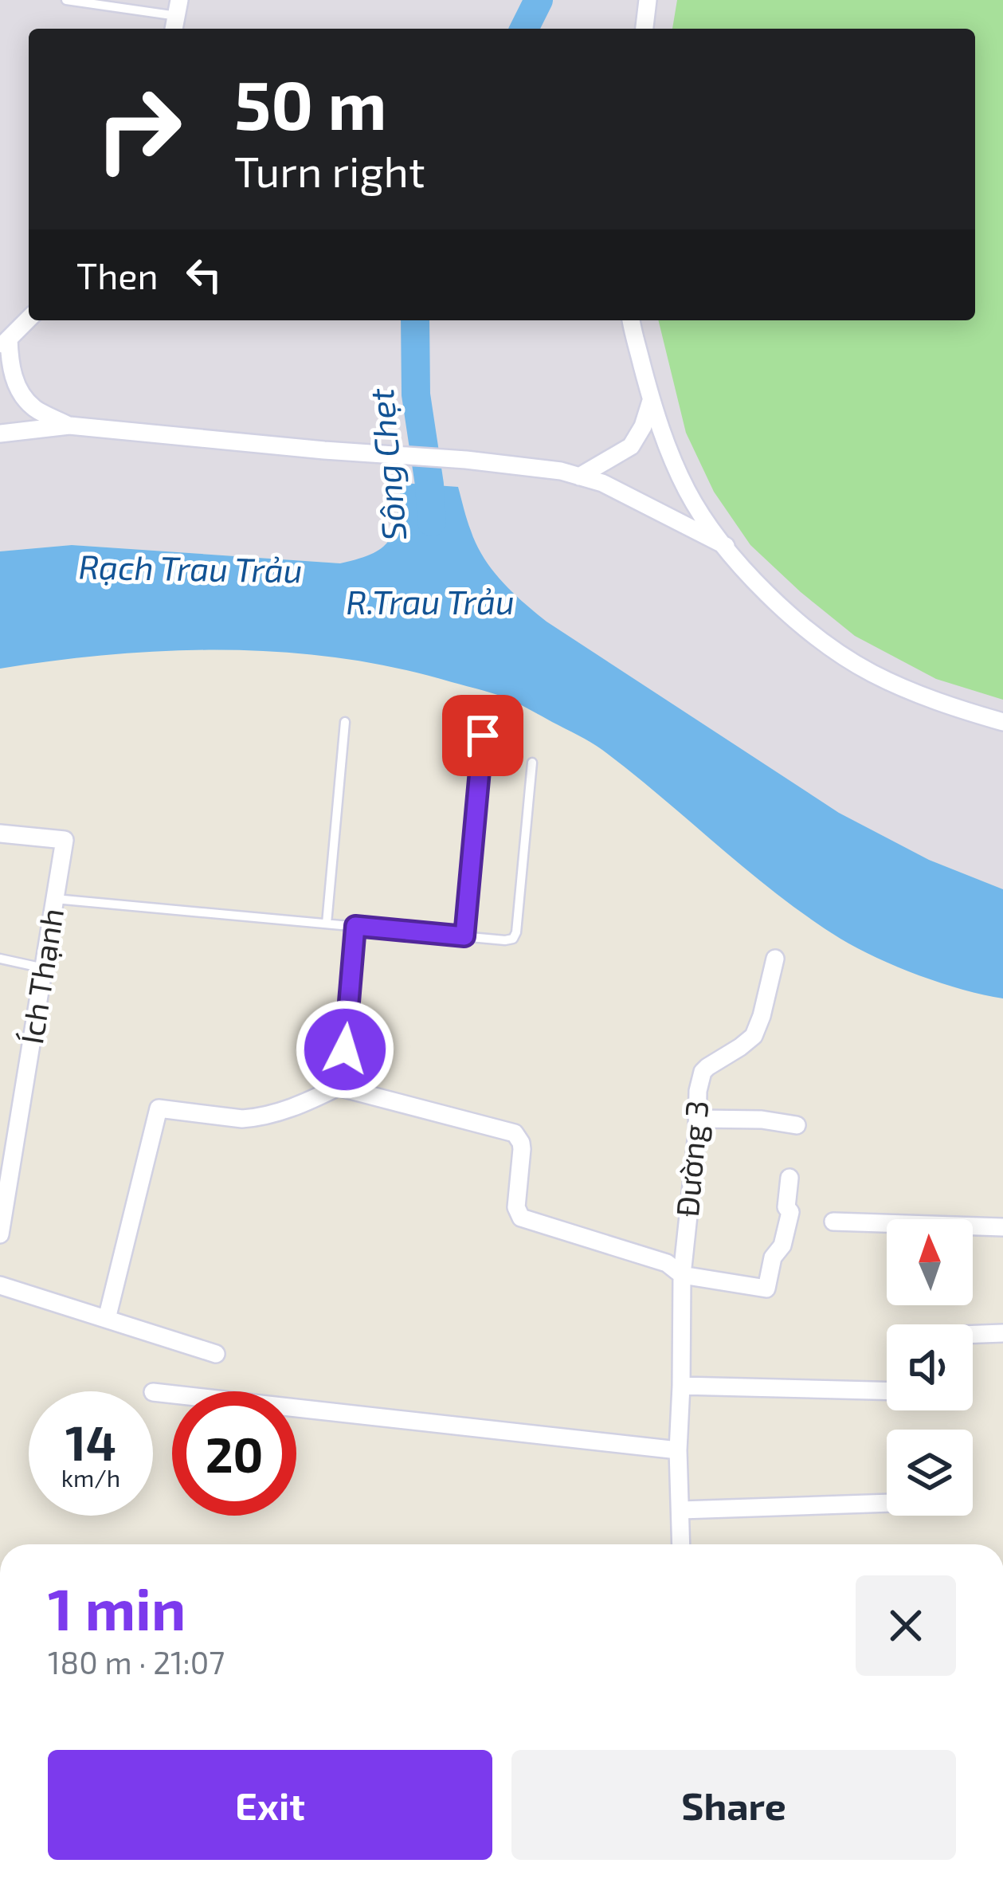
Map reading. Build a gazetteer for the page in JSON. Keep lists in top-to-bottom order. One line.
{"streets":{"street":["Ích Thạnh","Đường 3"]},"water":["Sông Chẹt","Rạch Trau Trảu","R.Trau Trảu"],"north":"top","page":{"turn":["50 m","Turn right"],"then":"Then","speed":"14 km/h","limit":"20","heading":["1 min","180 m · 21:07"],"buttons":["Exit","Share"]}}
